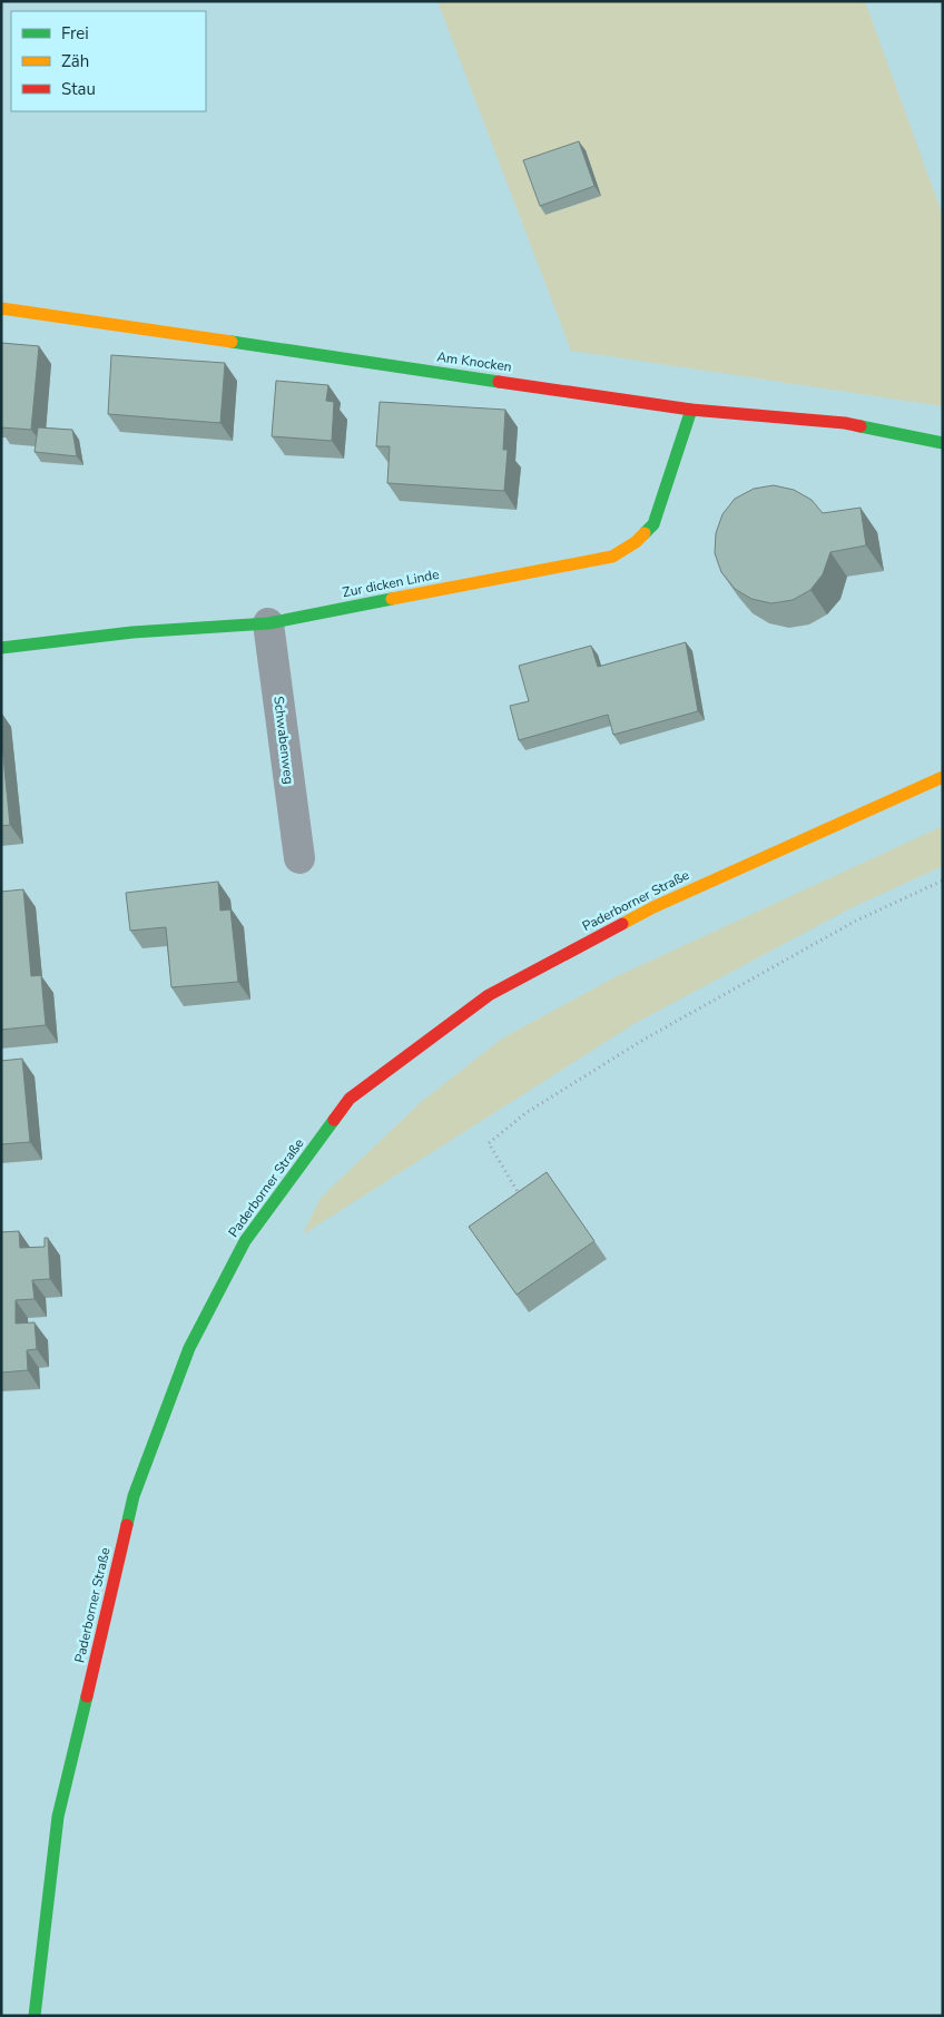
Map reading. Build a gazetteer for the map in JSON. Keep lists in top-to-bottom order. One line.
{"streets":{"street":["Am Knocken","Zur dicken Linde","Schwabenweg","Paderborner Straße"]},"crossings":[["Am Knocken","Zur dicken Linde"],["Zur dicken Linde","Schwabenweg"]],"legend":["Frei","Zäh","Stau"]}
